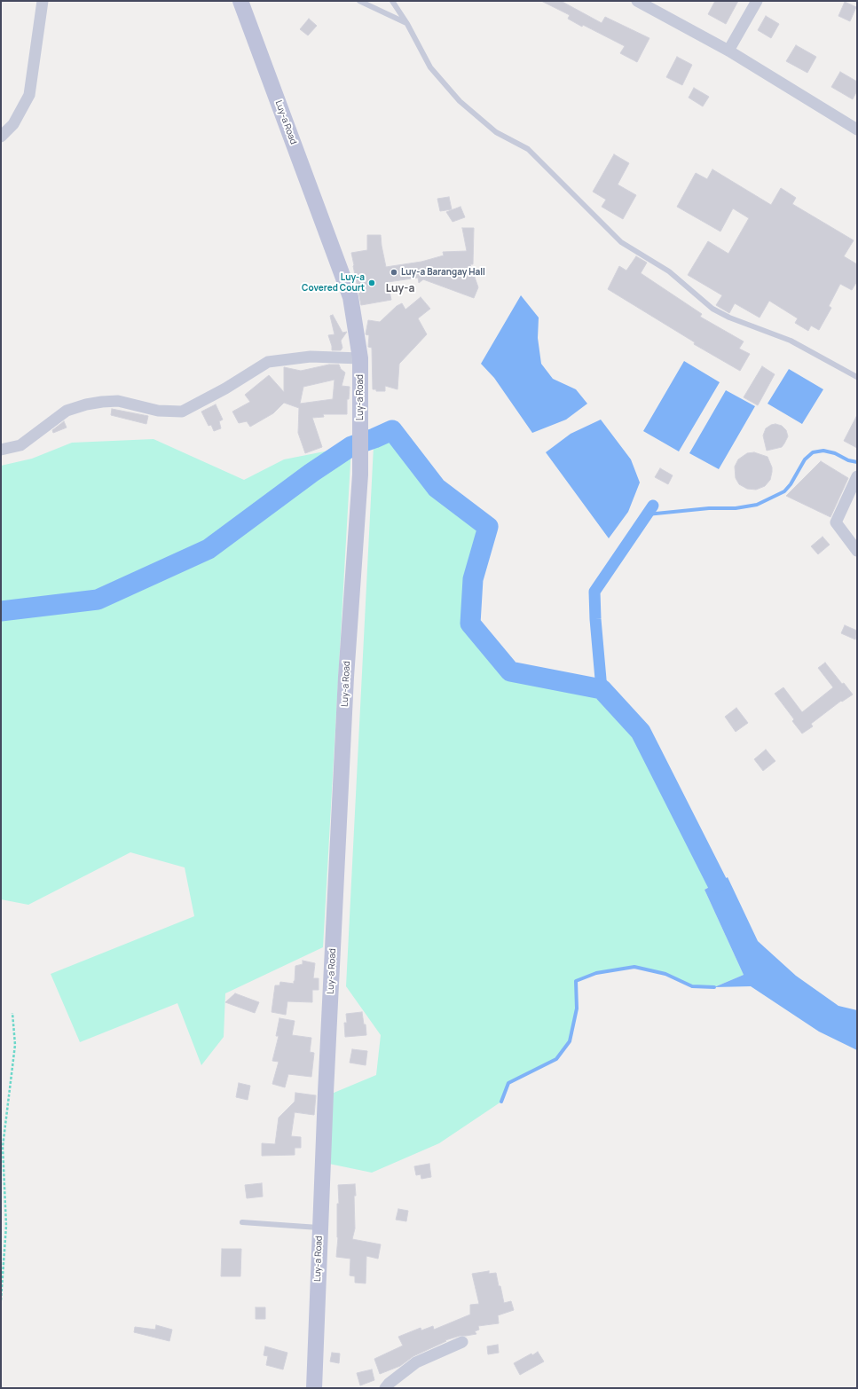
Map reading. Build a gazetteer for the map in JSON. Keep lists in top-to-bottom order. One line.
{"streets":{"main road":["Luy-a Road"]},"districts":["Luy-a"],"places":["Luy-a Barangay Hall","Luy-a Covered Court"]}
